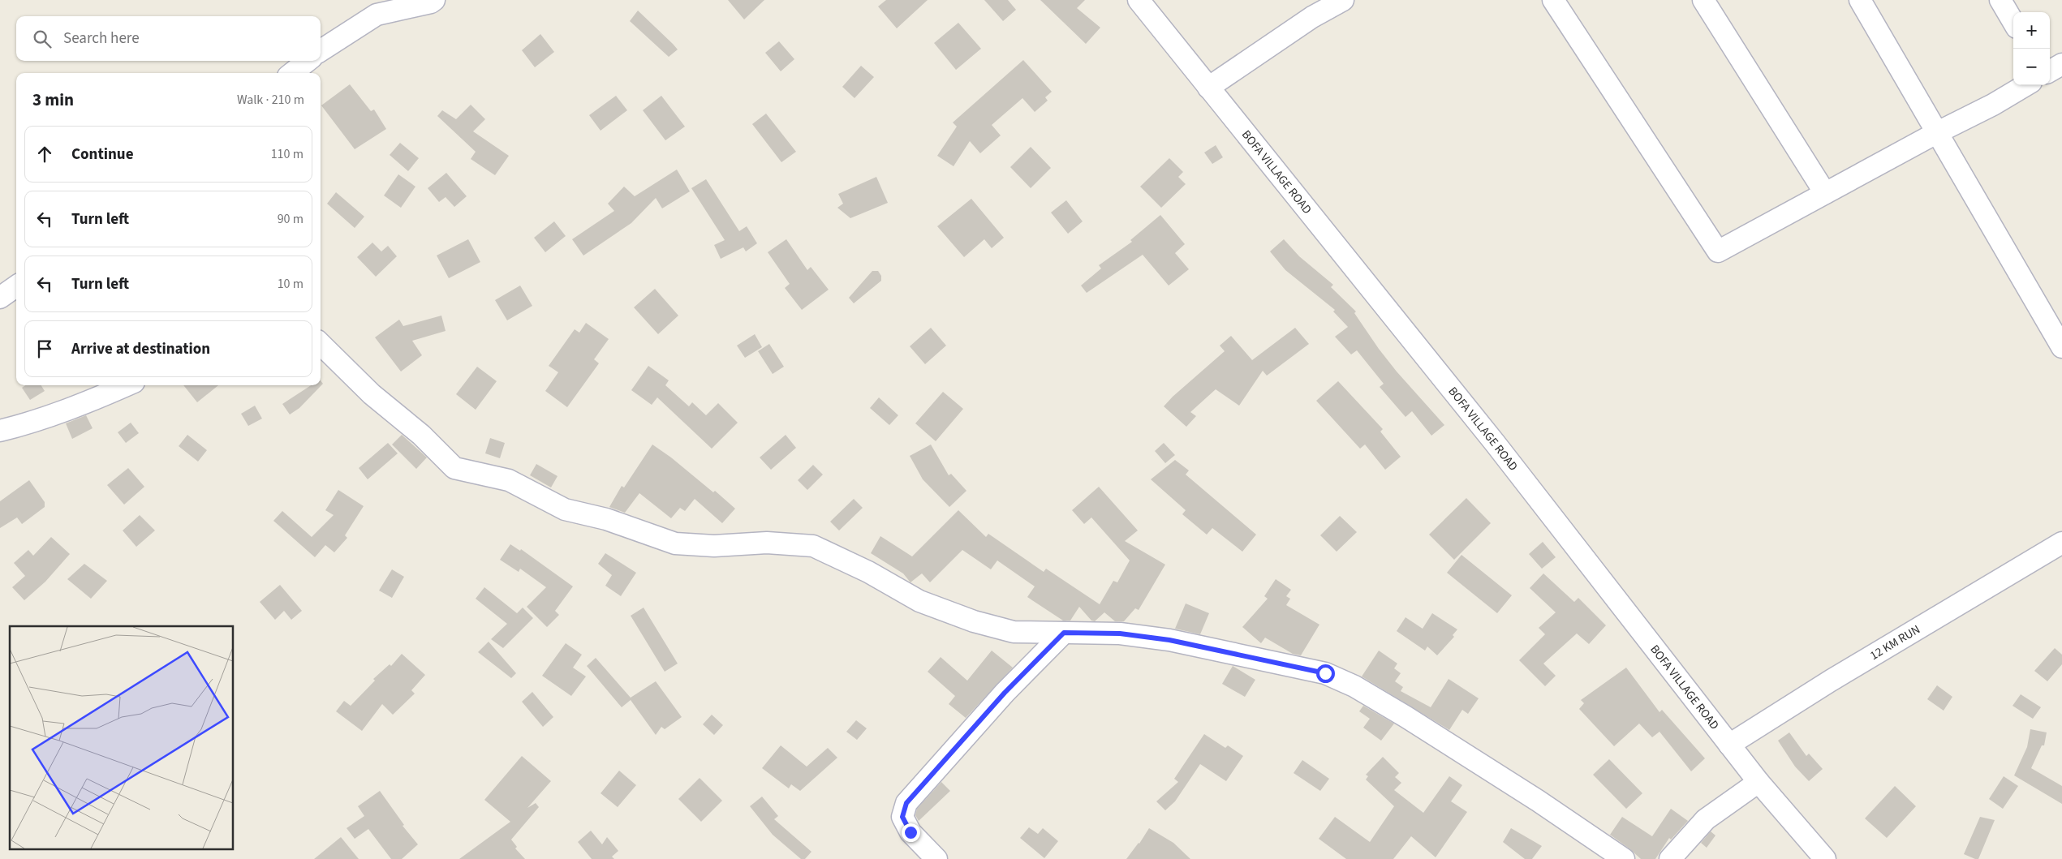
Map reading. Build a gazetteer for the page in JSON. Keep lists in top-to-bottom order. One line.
{"streets":{"street":["BOFA VILLAGE ROAD","12 KM RUN"]},"crossings":[["BOFA VILLAGE ROAD","12 KM RUN"]],"page":{"map_buttons":["+","−"],"search":"Search here","heading":["3 min","Walk · 210 m"],"list":[["Continue","110 m"],["Turn left","90 m"],["Turn left","10 m"],"Arrive at destination"]}}
